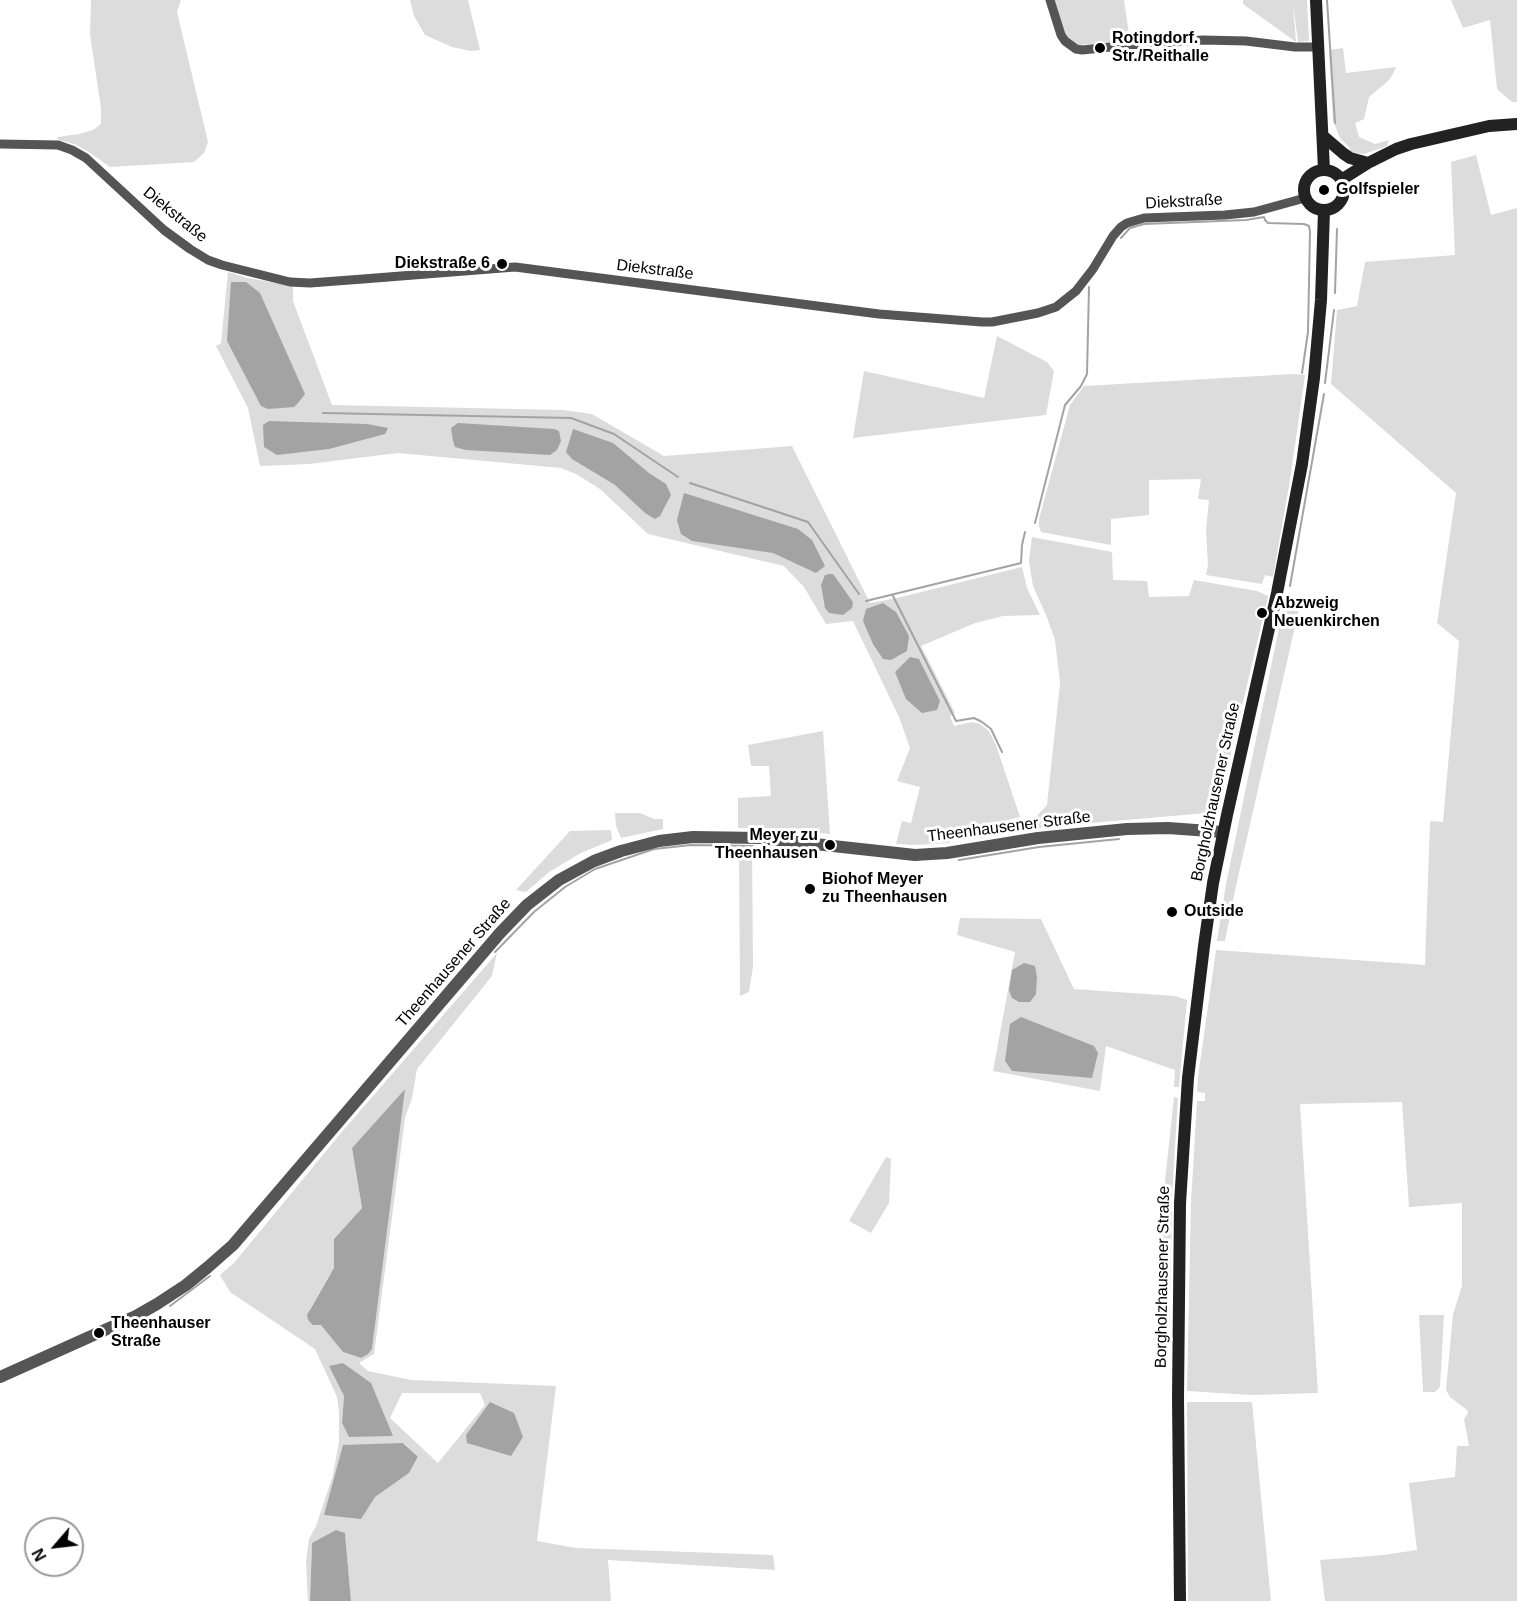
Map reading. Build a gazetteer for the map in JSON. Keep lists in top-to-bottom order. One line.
{"streets":{"main road":["Borgholzhausener Straße"],"street":["Diekstraße","Theenhausener Straße"]},"crossings":[["Diekstraße","Borgholzhausener Straße"],["Borgholzhausener Straße","Theenhausener Straße"]],"places":["Rotingdorf. Str./Reithalle","Golfspieler","Diekstraße 6","Abzweig Neuenkirchen","Meyer zu Theenhausen","Biohof Meyer zu Theenhausen","Outside","Theenhauser Straße"],"north":"bottom left"}
